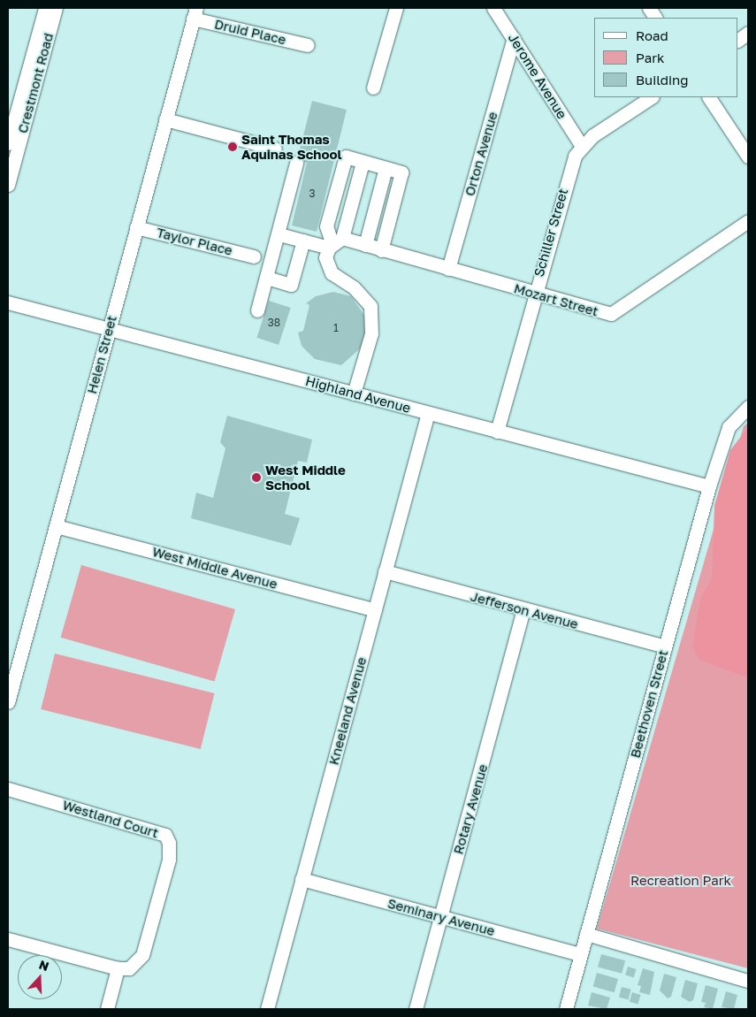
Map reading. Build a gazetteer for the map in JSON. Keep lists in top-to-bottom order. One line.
{"streets":{"street":["Druid Place","Jerome Avenue","Crestmont Road","Orton Avenue","Schiller Street","Taylor Place","Mozart Street","Helen Street","Highland Avenue","West Middle Avenue","Jefferson Avenue","Beethoven Street","Kneeland Avenue","Rotary Avenue","Westland Court","Seminary Avenue"]},"crossings":[["Druid Place","Helen Street"],["Jerome Avenue","Orton Avenue"],["Jerome Avenue","Schiller Street"],["Orton Avenue","Mozart Street"],["Schiller Street","Mozart Street"],["Schiller Street","Highland Avenue"],["Taylor Place","Helen Street"],["Helen Street","Highland Avenue"],["Helen Street","West Middle Avenue"],["Highland Avenue","Beethoven Street"],["Highland Avenue","Kneeland Avenue"],["West Middle Avenue","Kneeland Avenue"],["Jefferson Avenue","Beethoven Street"],["Jefferson Avenue","Kneeland Avenue"],["Jefferson Avenue","Rotary Avenue"],["Beethoven Street","Seminary Avenue"],["Kneeland Avenue","Seminary Avenue"],["Rotary Avenue","Seminary Avenue"]],"parks":["Recreation Park"],"places":["Saint Thomas Aquinas School","West Middle School"],"house_numbers":["3","38","1"],"legend":["Road","Park","Building"],"north":"top"}
